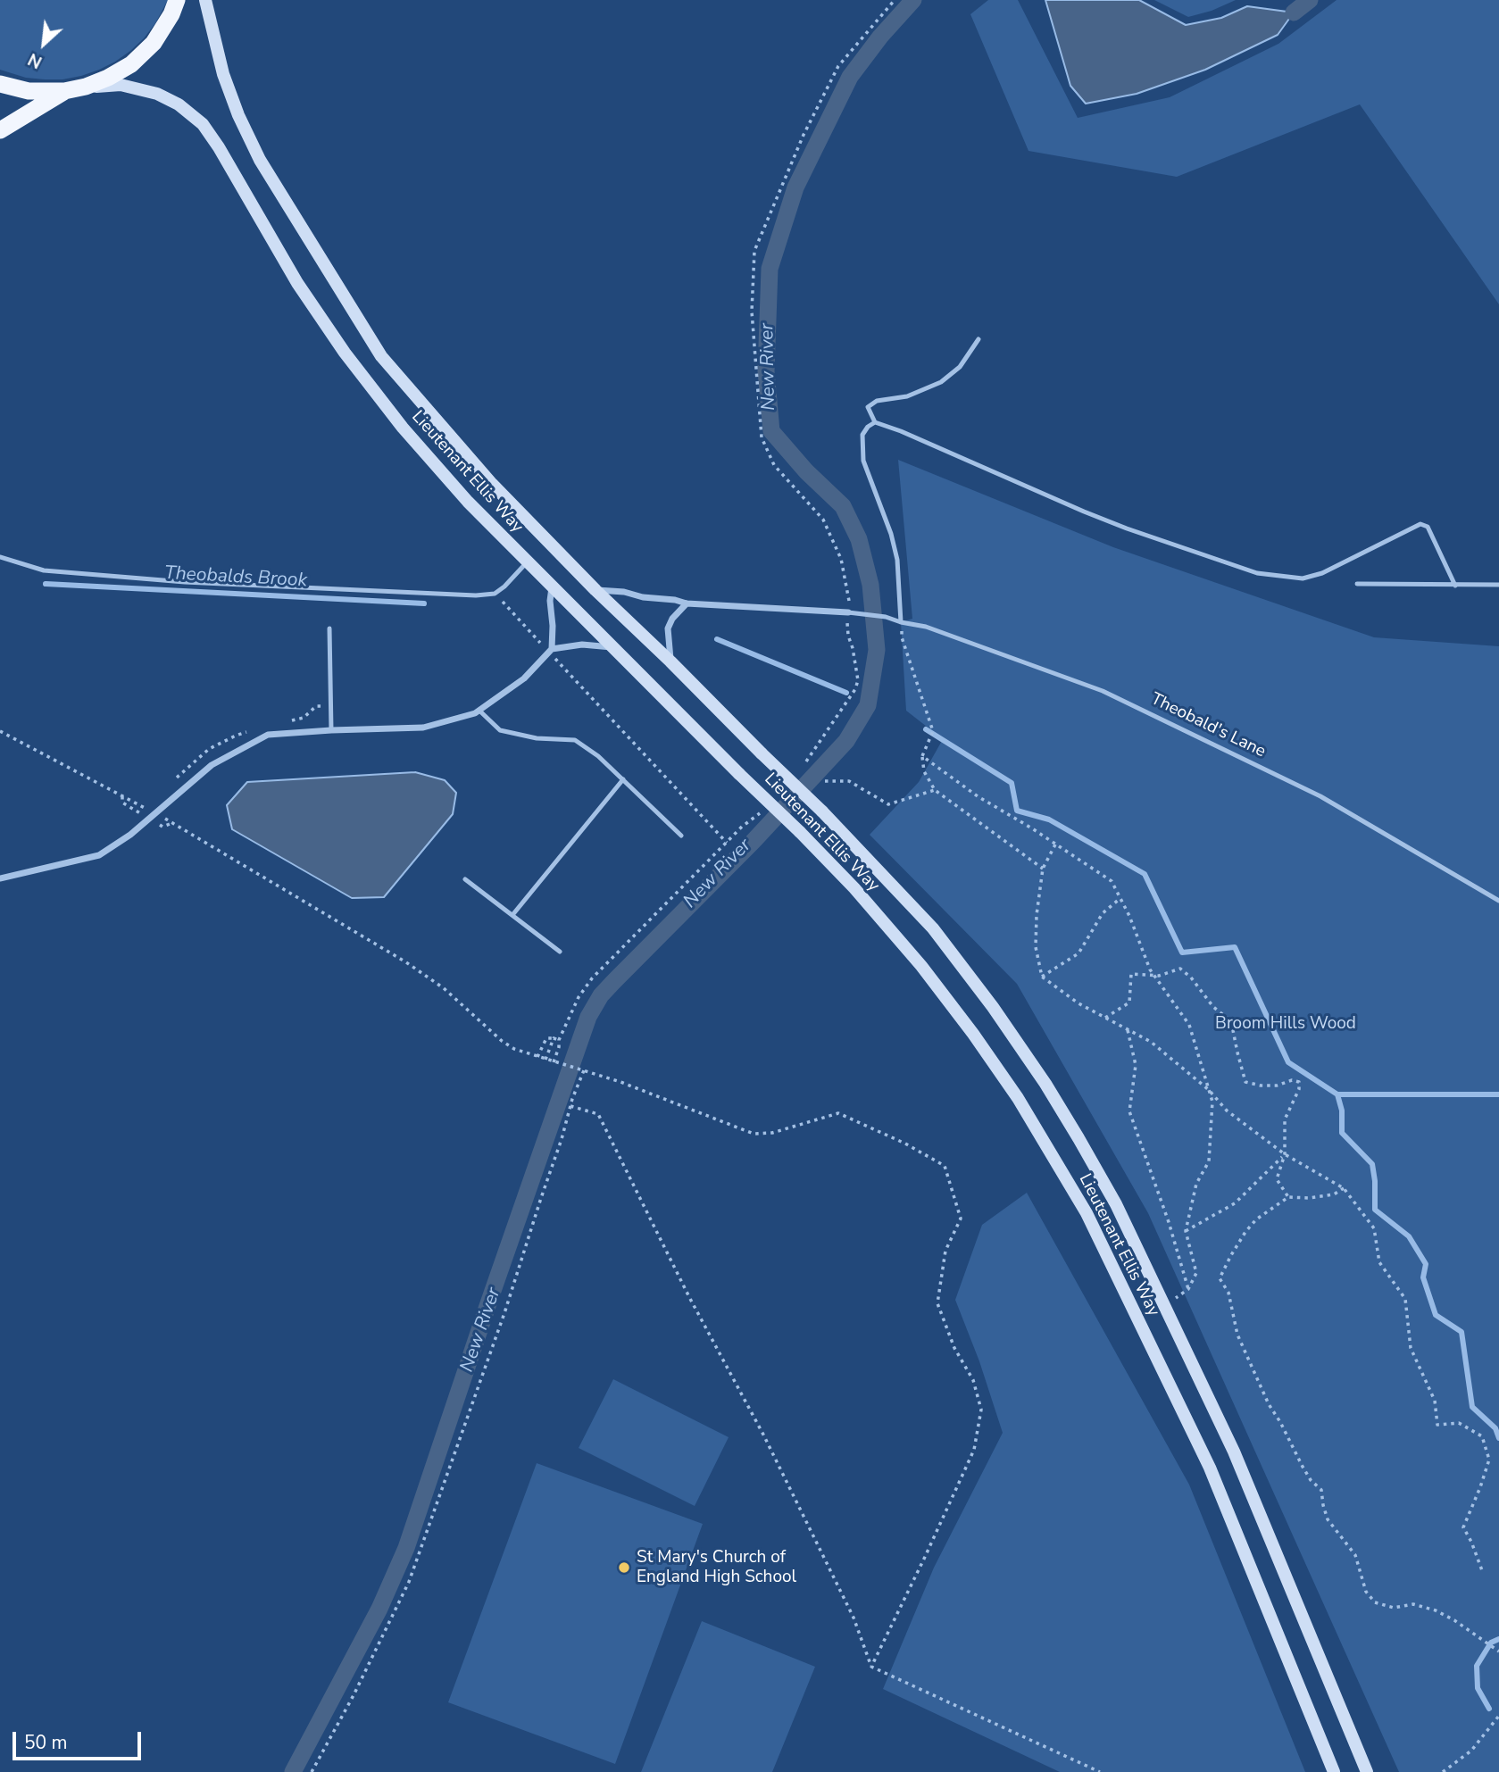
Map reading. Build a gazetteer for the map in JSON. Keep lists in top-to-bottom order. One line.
{"streets":{"main road":["Lieutenant Ellis Way"],"lane":["Theobald's Lane"]},"water":["New River","Theobalds Brook"],"parks":["Broom Hills Wood"],"places":["St Mary's Church of England High School"],"scale_bar":"50 m","north":"bottom left"}
